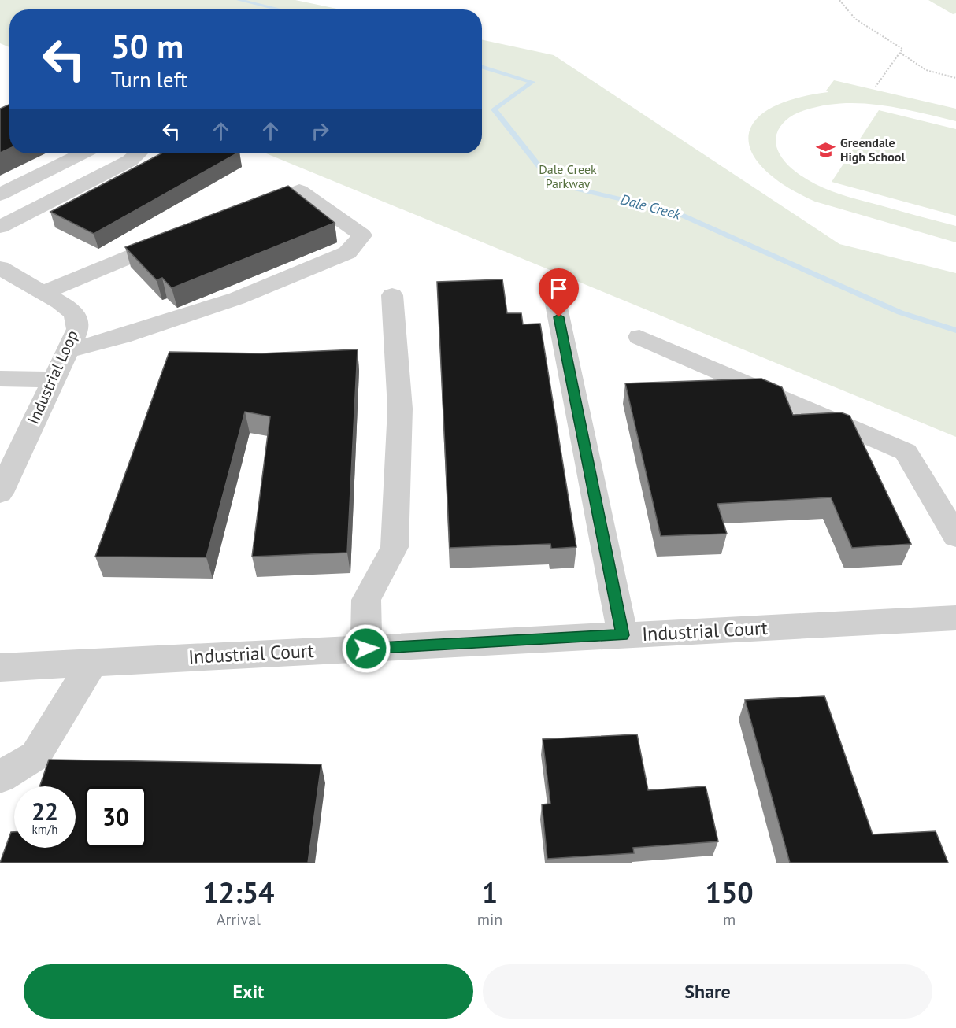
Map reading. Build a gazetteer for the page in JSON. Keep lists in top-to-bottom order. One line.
{"streets":{"street":["Industrial Loop","Industrial Court"]},"water":["Dale Creek"],"parks":["Dale Creek Parkway"],"places":{"school or university":["Greendale High School"]},"page":{"turn":["50 m","Turn left"],"speed":"22 km/h","limit":"30","eta":["12:54","Arrival","1","min","150","m"],"buttons":["Exit","Share"]}}
